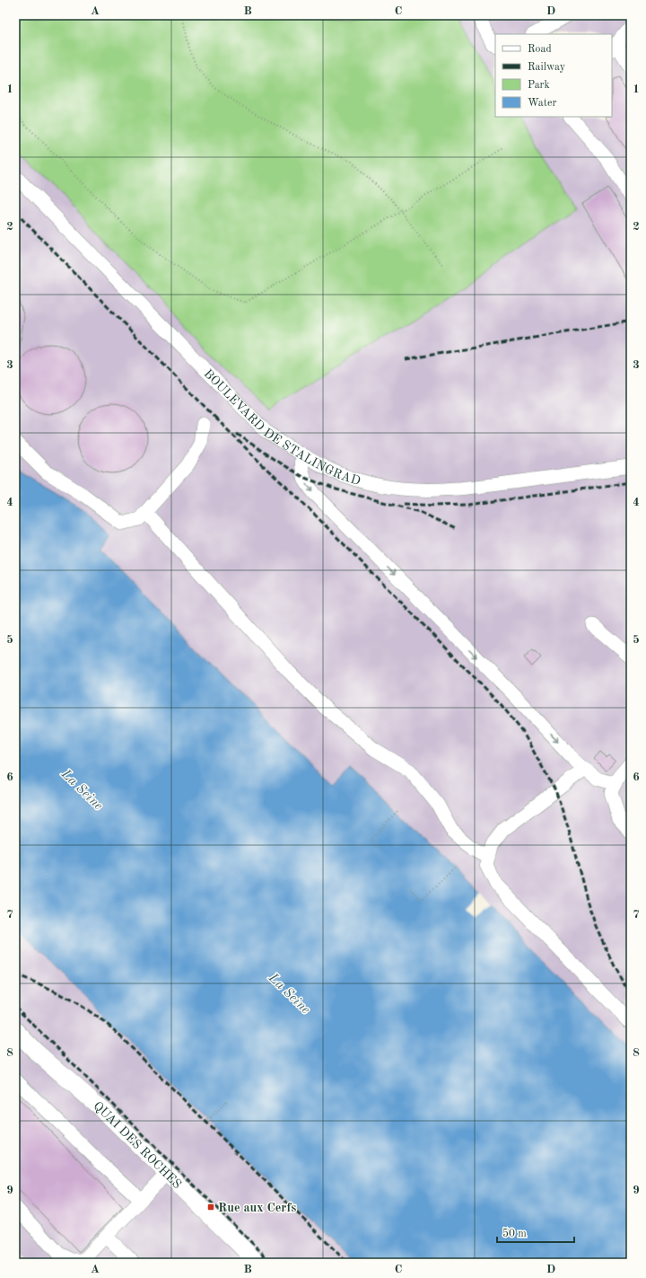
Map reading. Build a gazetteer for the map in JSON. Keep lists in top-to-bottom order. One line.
{"streets":{"main road":["QUAI DES ROCHES"],"street":["BOULEVARD DE STALINGRAD"]},"water":["La Seine"],"places":{"transit":["Rue aux Cerfs"]},"legend":["Road","Railway","Park","Water"],"scale_bar":"50 m","grid":{"columns":["A","B","C","D"],"rows":["1","2","3","4","5","6","7","8","9"]}}
